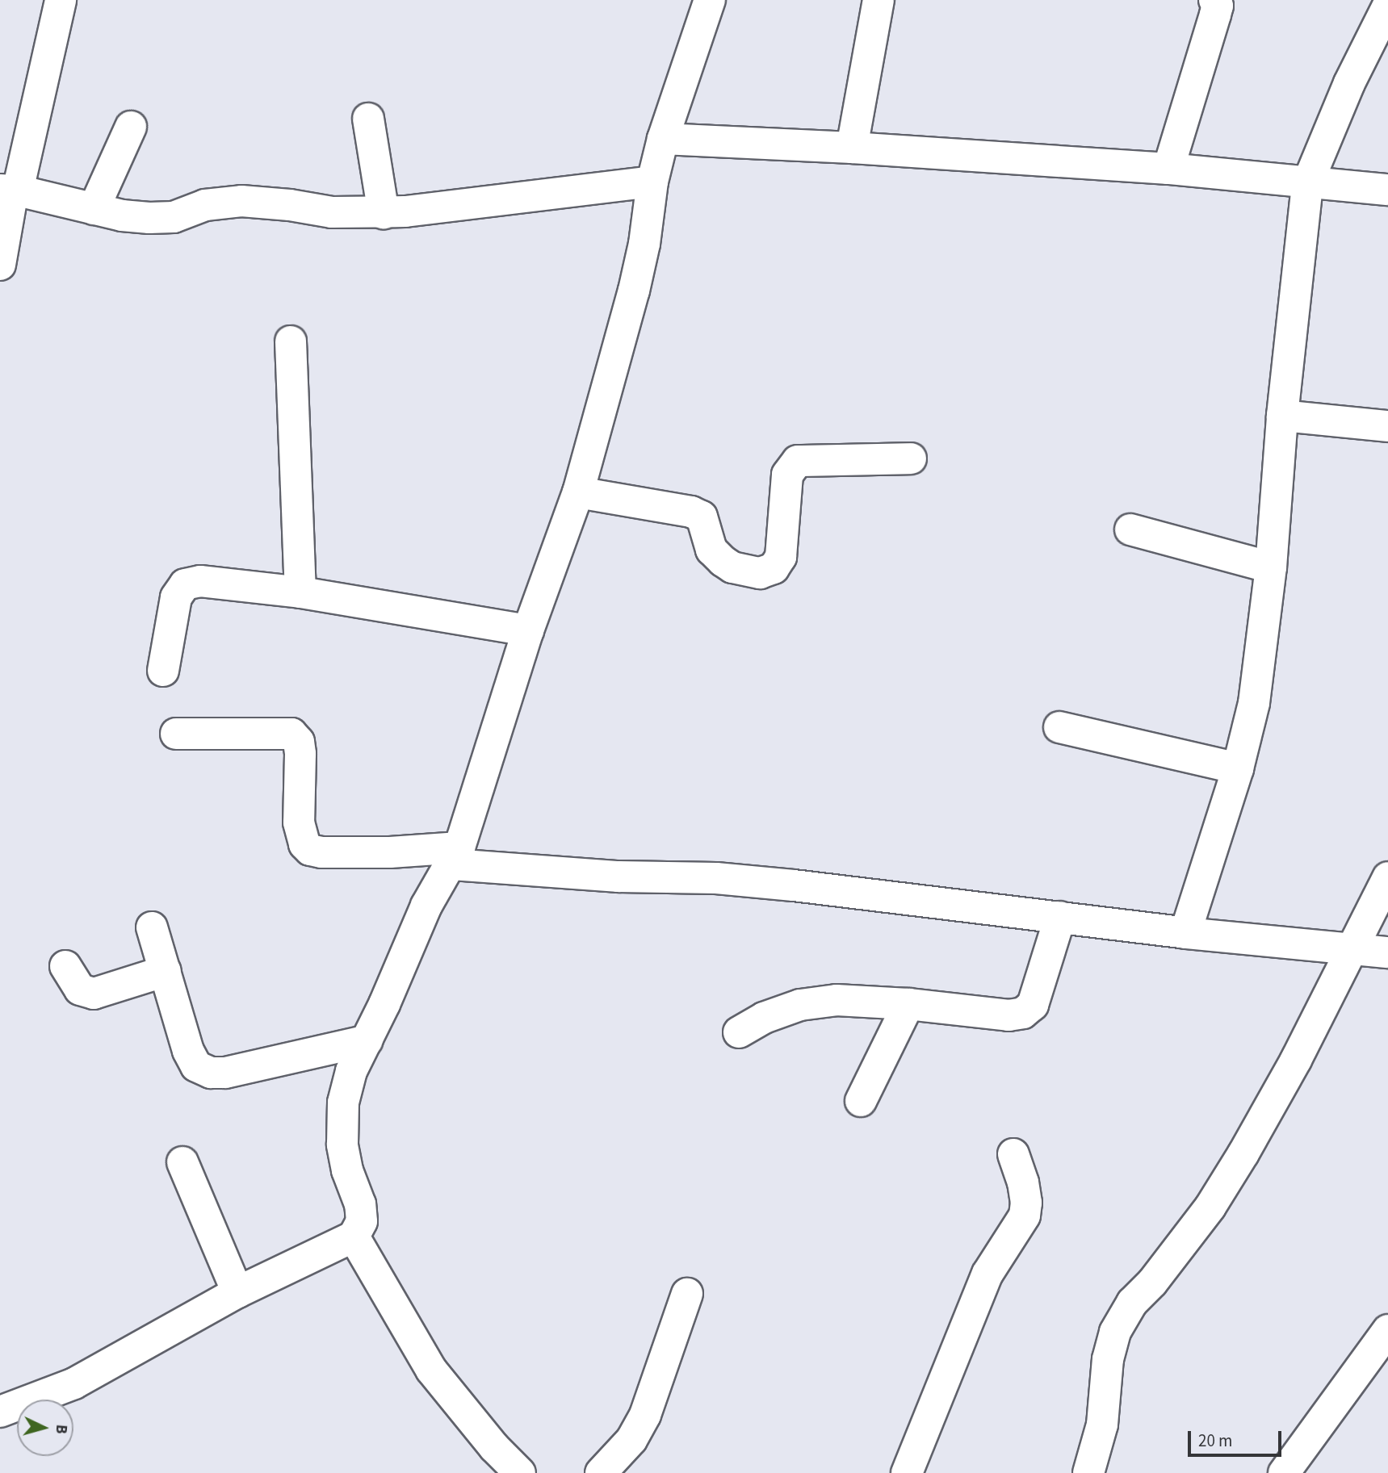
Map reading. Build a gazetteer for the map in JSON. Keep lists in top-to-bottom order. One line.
{"scale_bar":"20 m","north":"right"}
